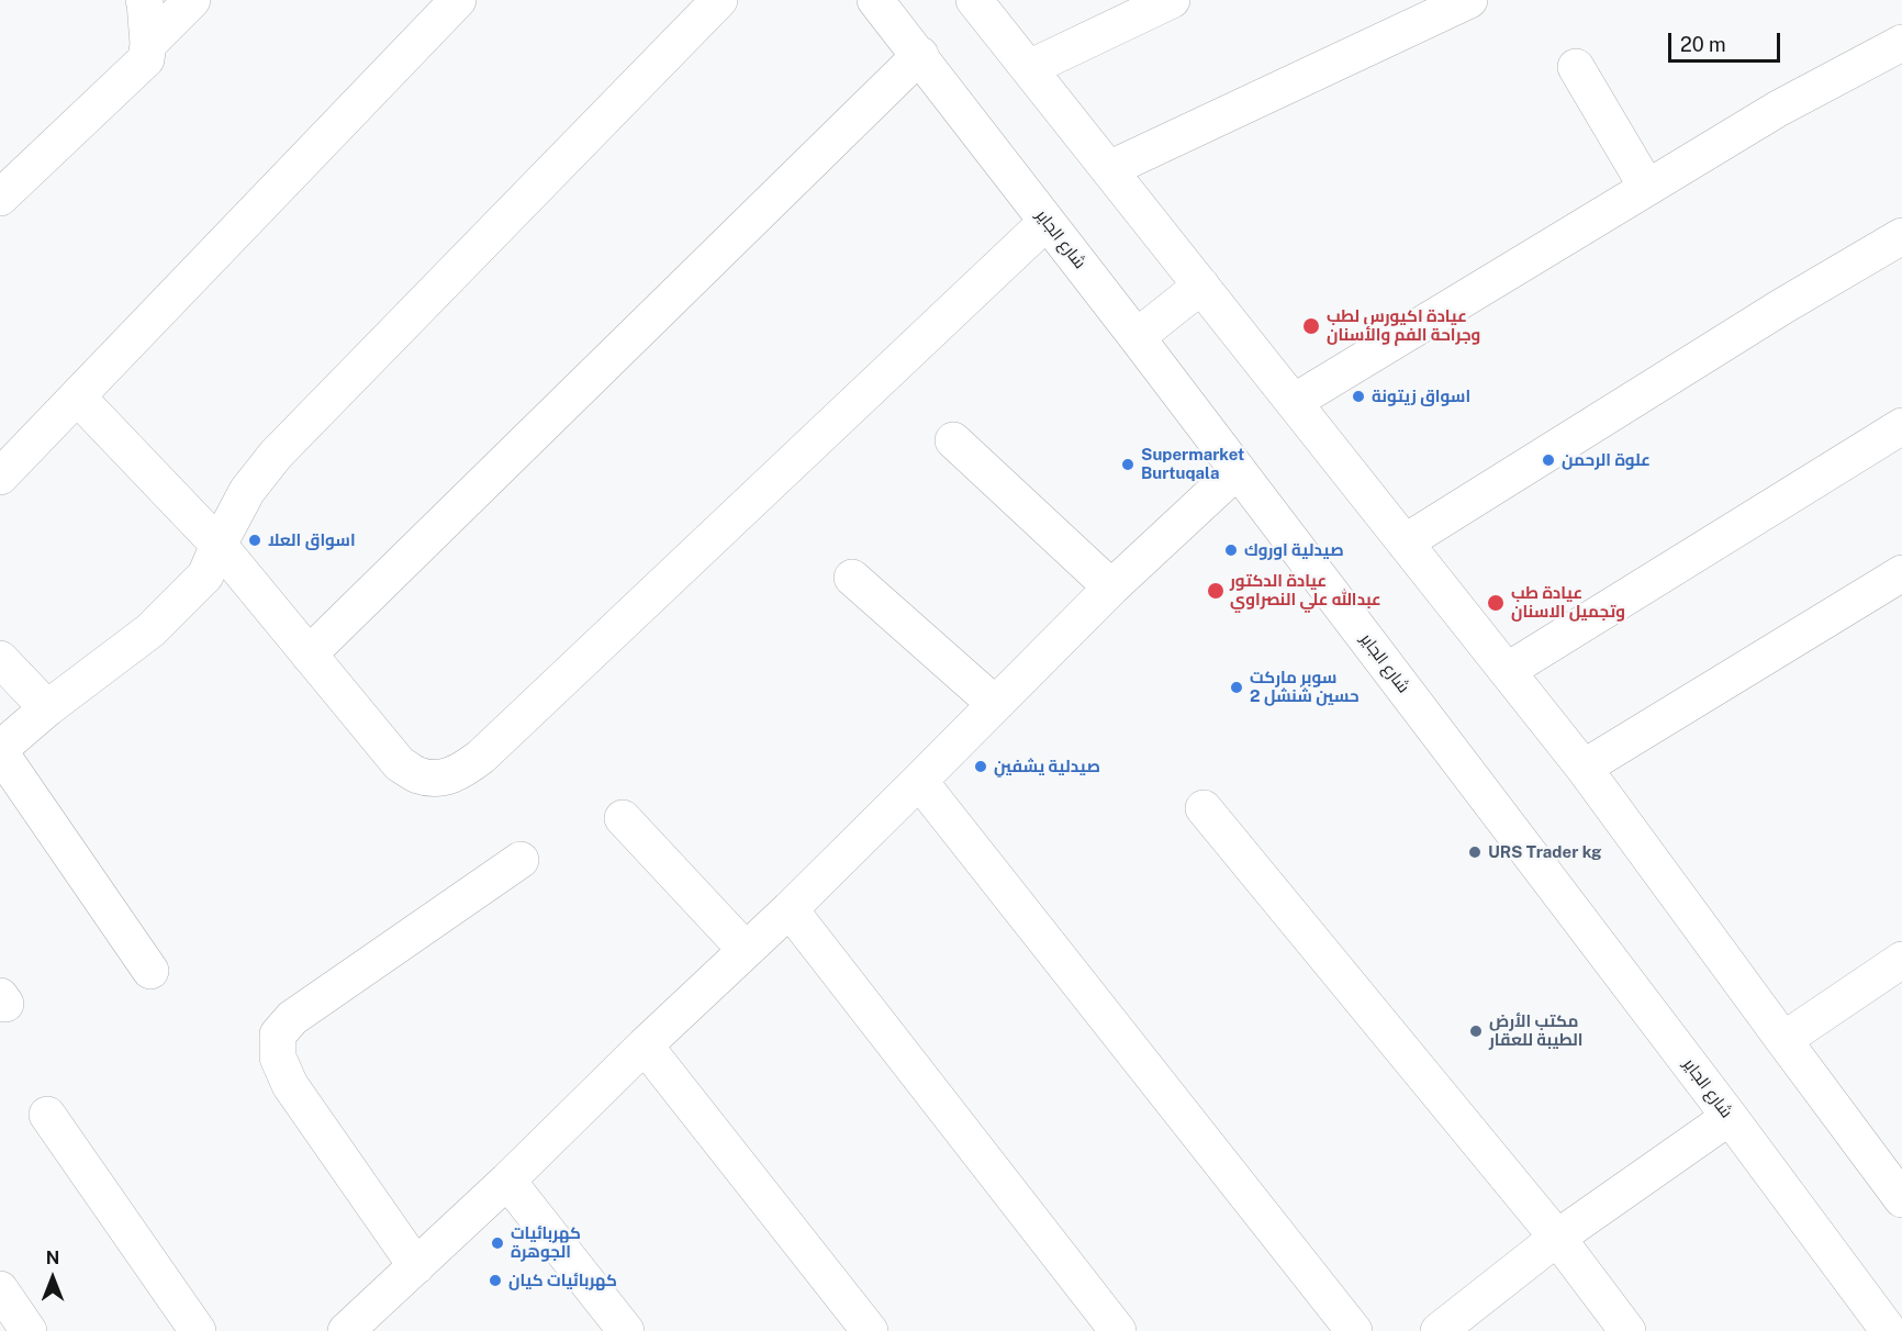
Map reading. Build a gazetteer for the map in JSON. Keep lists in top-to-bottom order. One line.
{"streets":{"street":["شارع الجاير"]},"places":["عيادة اكيورس لطب وجراحة الفم والأسنان","اسواق زيتونة","علوة الرحمن","Supermarket Burtuqala","اسواق العلا","صيدلية اوروك","عيادة الدكتور عبدالله علي النصراوي","عيادة طب وتجميل الاسنان","سوبر ماركت حسين شنشل 2","صيدلية يشفينِ","URS Trader kg","مكتب الأرض الطيبة للعقار","كهربائيات الجوهرة","كهربائيات كيان"],"scale_bar":"20 m","north":"top"}
